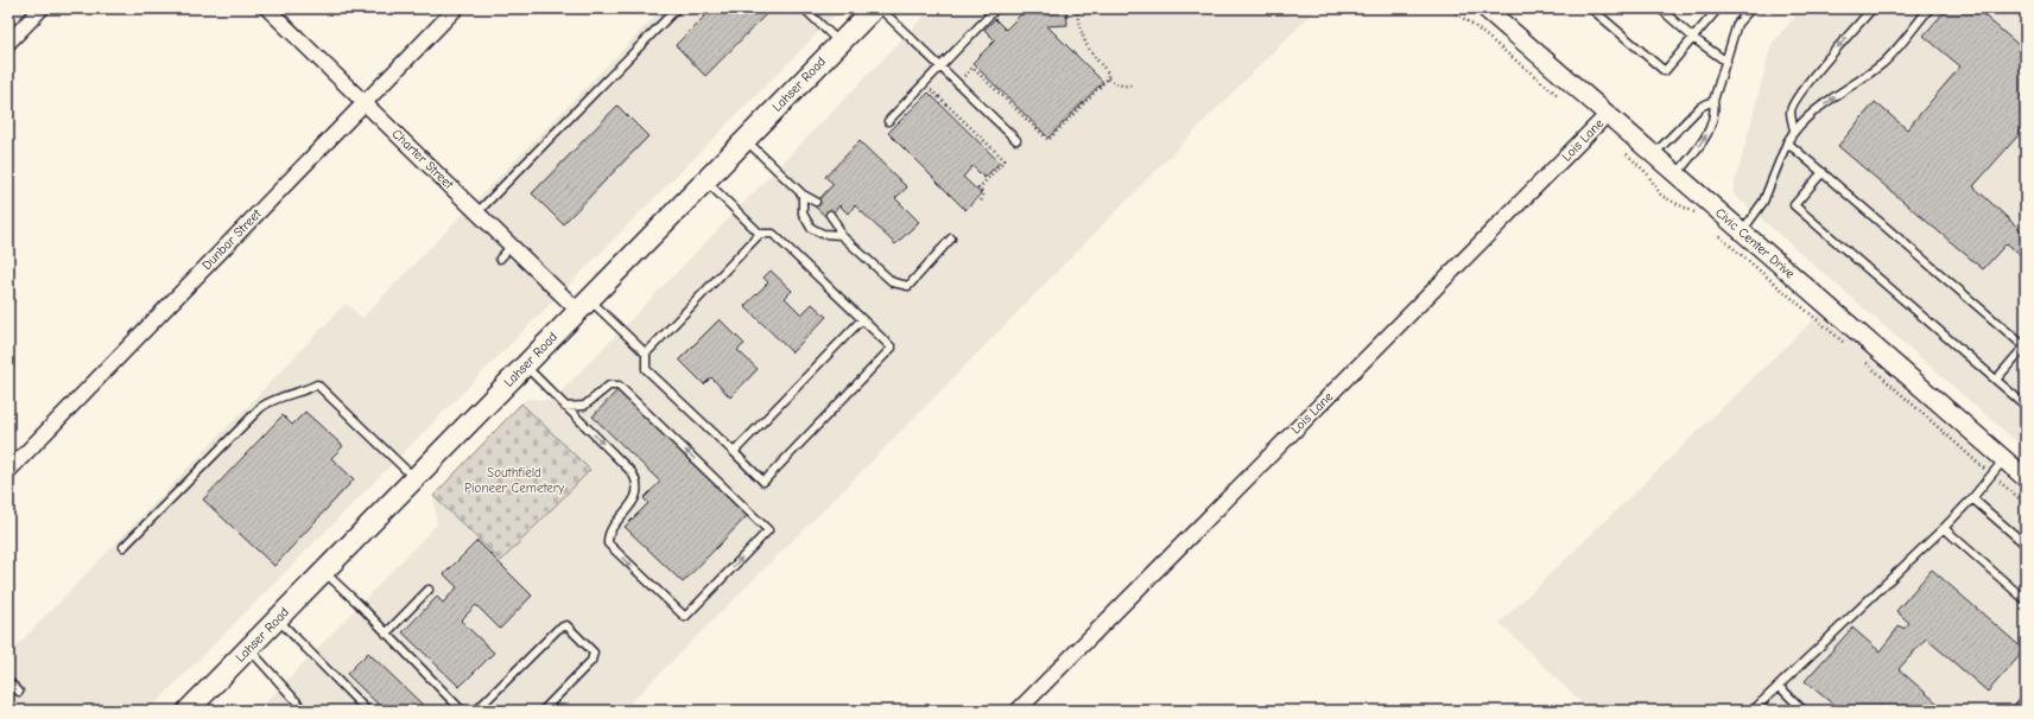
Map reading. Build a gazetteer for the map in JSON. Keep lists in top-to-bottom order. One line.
{"streets":{"main road":["Lahser Road"],"street":["Lois Lane","Charter Street","Dunbar Street","Civic Center Drive"]},"crossings":[["Lahser Road","Charter Street"],["Lois Lane","Civic Center Drive"],["Charter Street","Dunbar Street"]],"parks":["Southfield Pioneer Cemetery"]}
